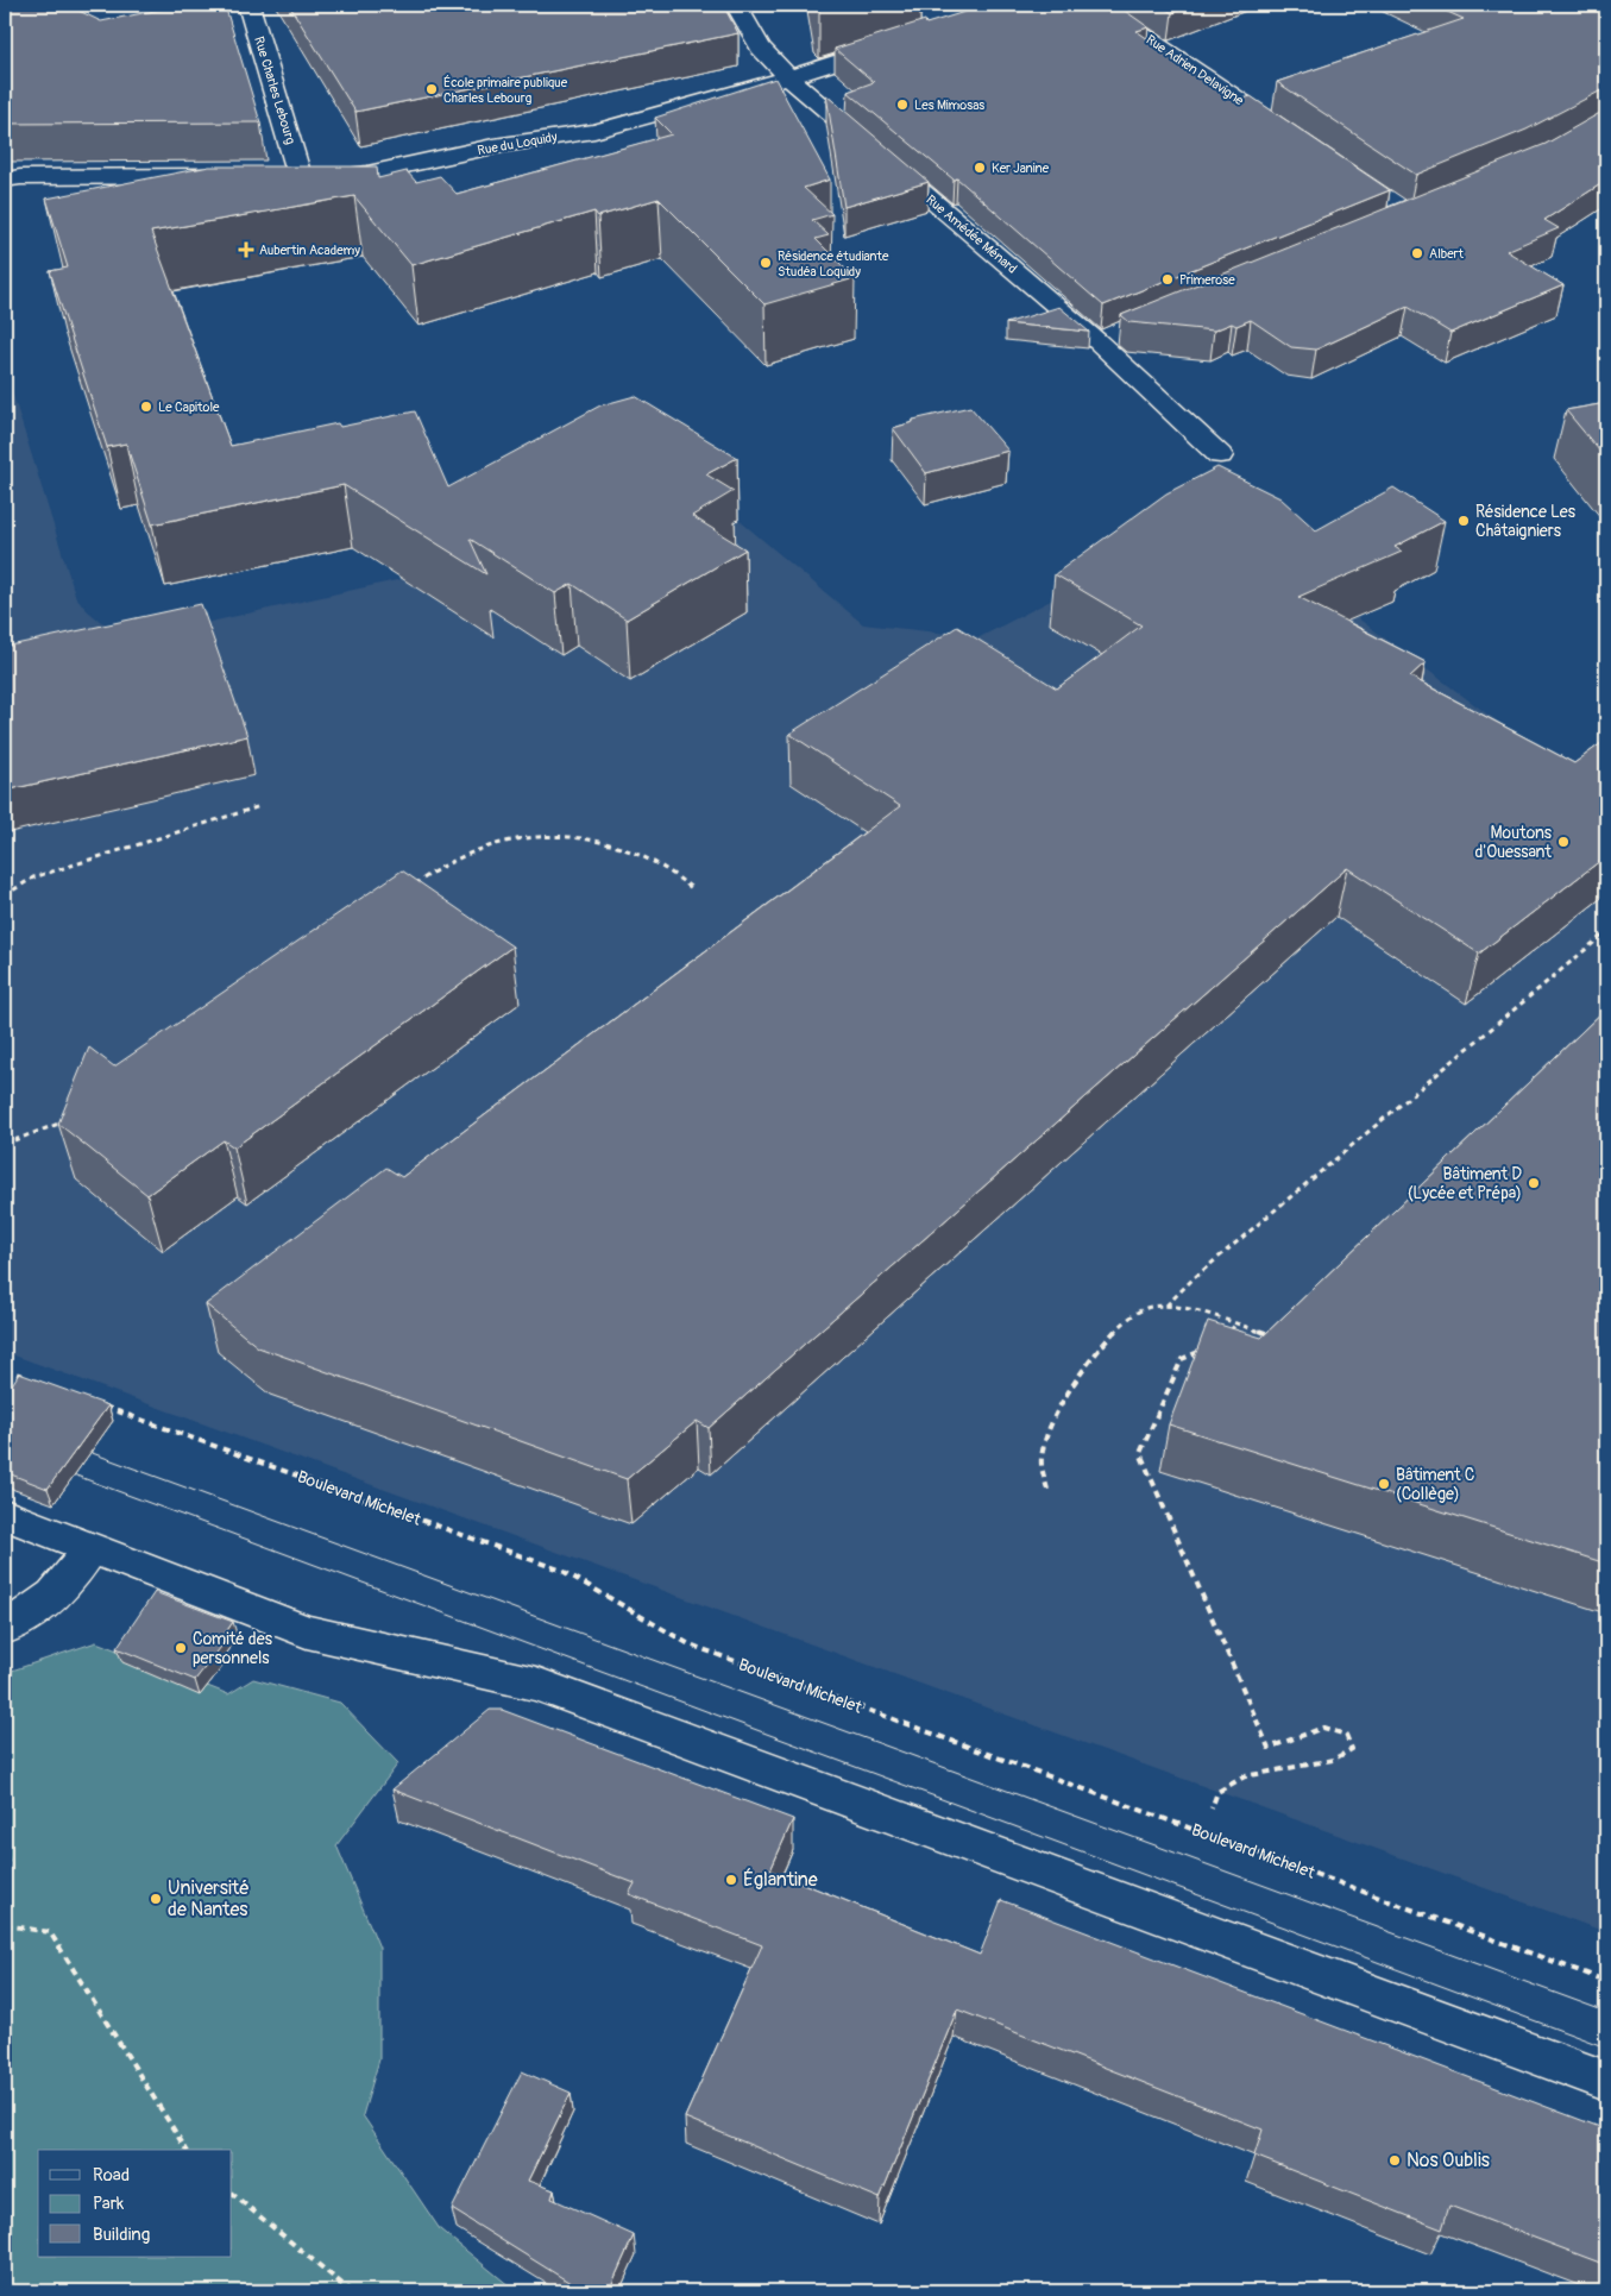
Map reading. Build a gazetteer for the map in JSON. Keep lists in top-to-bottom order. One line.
{"streets":{"street":["Rue Adrien Delavigne","Rue Charles Lebourg","Rue du Loquidy","Rue Amédée Ménard"],"path":["Boulevard Michelet"]},"crossings":[["Rue Charles Lebourg","Rue du Loquidy"],["Rue du Loquidy","Rue Amédée Ménard"]],"places":{"other":["École primaire publique Charles Lebourg","Les Mimosas","Ker Janine","Albert","Résidence étudiante Studéa Loquidy","Primerose","Le Capitole","Résidence Les Châtaigniers","Moutons d'Ouessant","Bâtiment D (Lycée et Prépa)","Bâtiment C (Collège)","Comité des personnels","Églantine","Université de Nantes","Nos Oublis"],"health":["Aubertin Academy"]},"legend":["Road","Park","Building"]}
